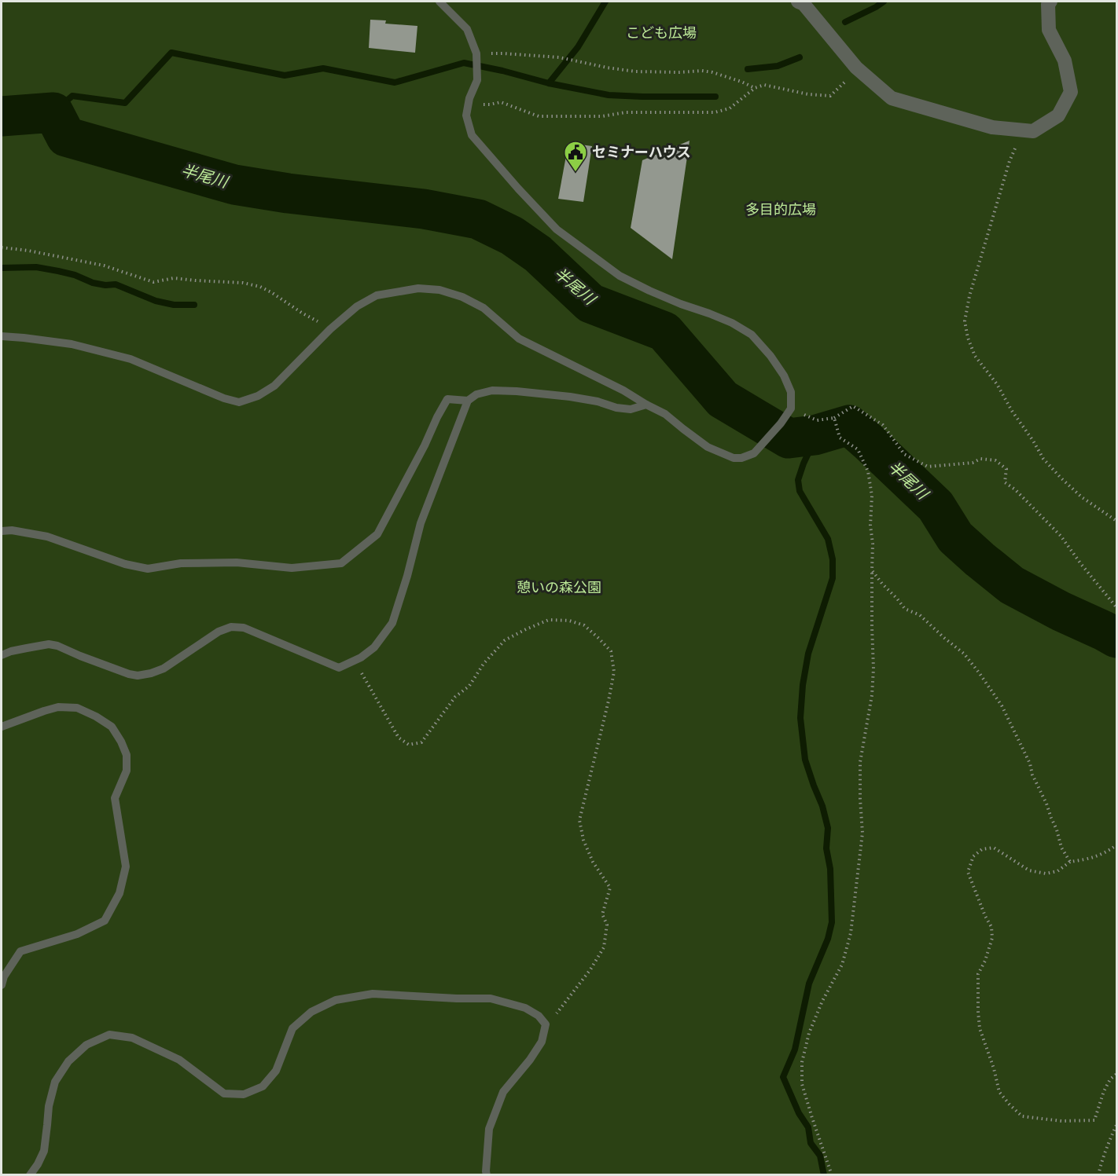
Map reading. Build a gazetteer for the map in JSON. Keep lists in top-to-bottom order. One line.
{"water":["半尾川"],"parks":["こども広場","多目的広場","憩いの森公園"],"places":{"public building":["セミナーハウス"]}}
